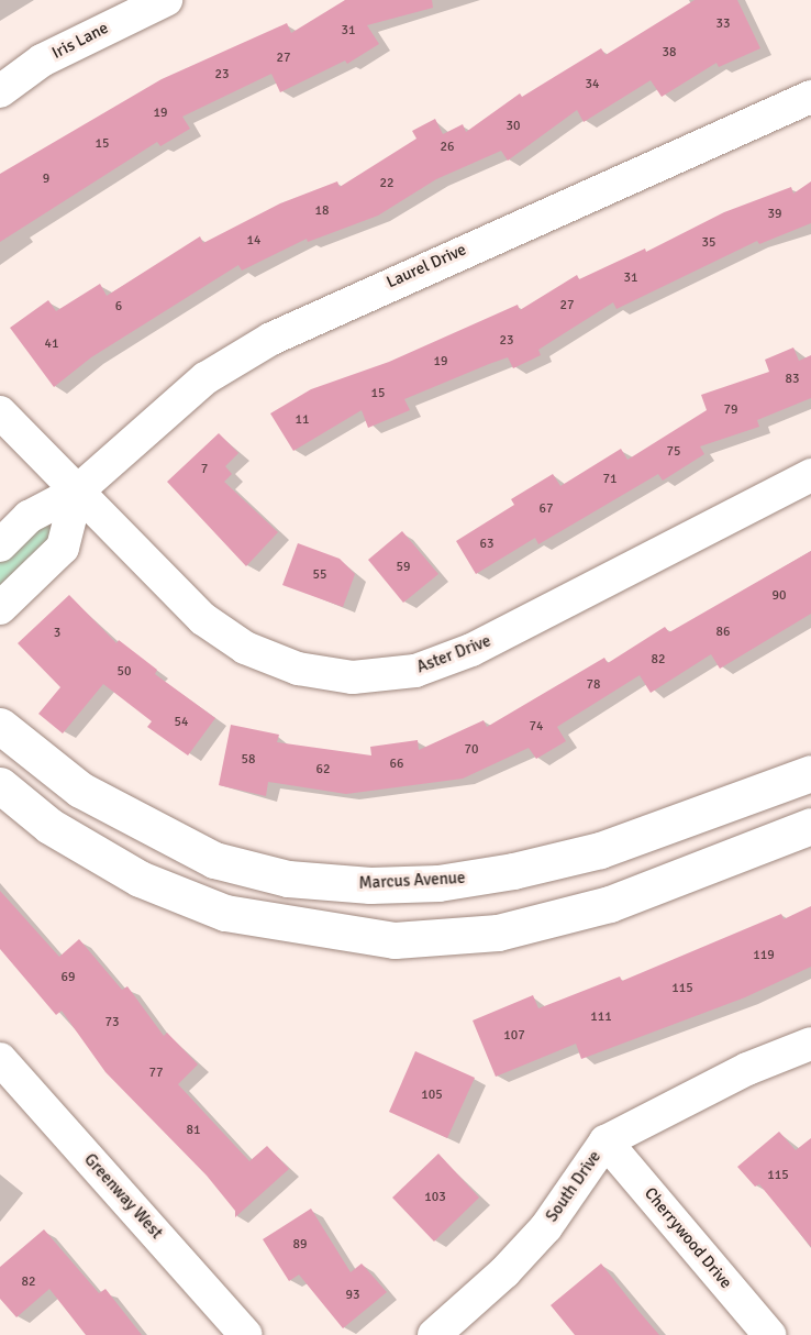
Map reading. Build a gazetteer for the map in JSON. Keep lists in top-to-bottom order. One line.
{"streets":{"main road":["Marcus Avenue"],"street":["Iris Lane","Laurel Drive","Aster Drive","South Drive","Greenway West","Cherrywood Drive"]},"crossings":[["Laurel Drive","Aster Drive"],["South Drive","Cherrywood Drive"]],"house_numbers":["33","31","38","27","23","34","19","30","15","26","9","22","18","39","14","35","31","27","6","23","41","19","83","15","79","11","75","7","71","67","63","59","55","90","86","3","82","50","78","54","74","70","58","66","62","119","69","115","111","73","107","77","105","81","115","103","89","82","93"]}
